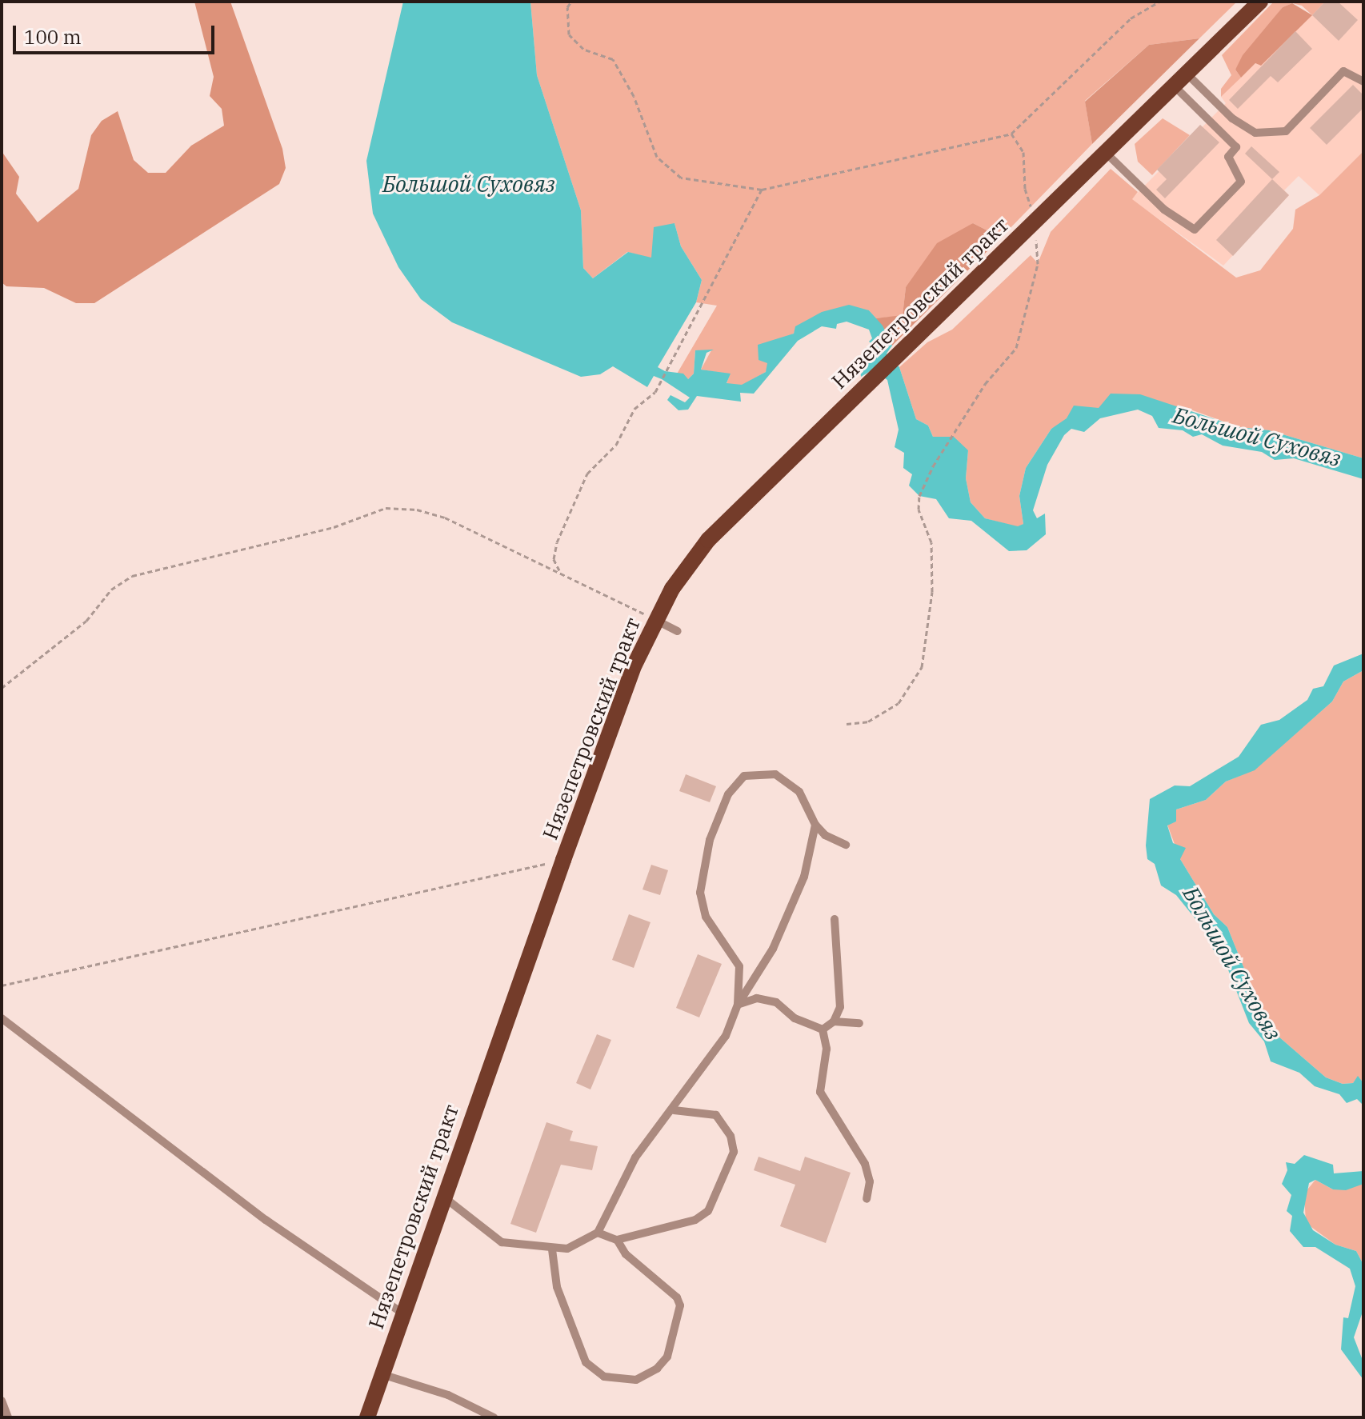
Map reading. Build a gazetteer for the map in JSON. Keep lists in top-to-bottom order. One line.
{"streets":{"main road":["Нязепетровский тракт"]},"water":["Большой Суховяз"],"scale_bar":"100 m"}
